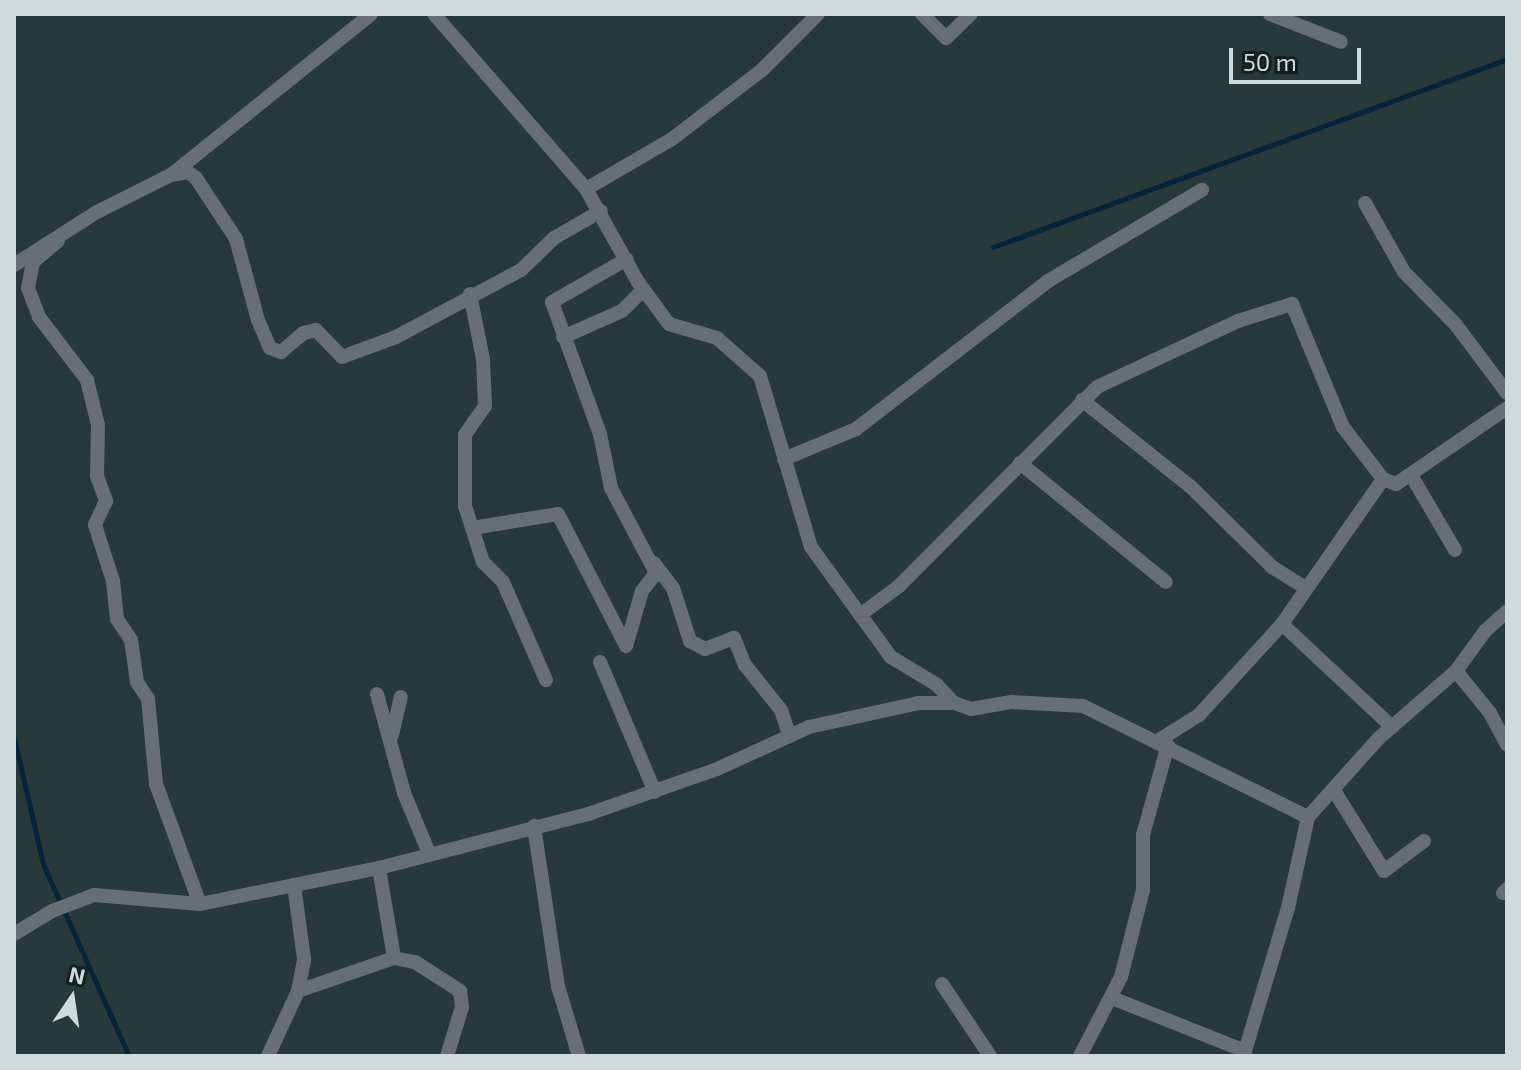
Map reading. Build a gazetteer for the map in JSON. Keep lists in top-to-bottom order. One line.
{"scale_bar":"50 m","north":"top"}
